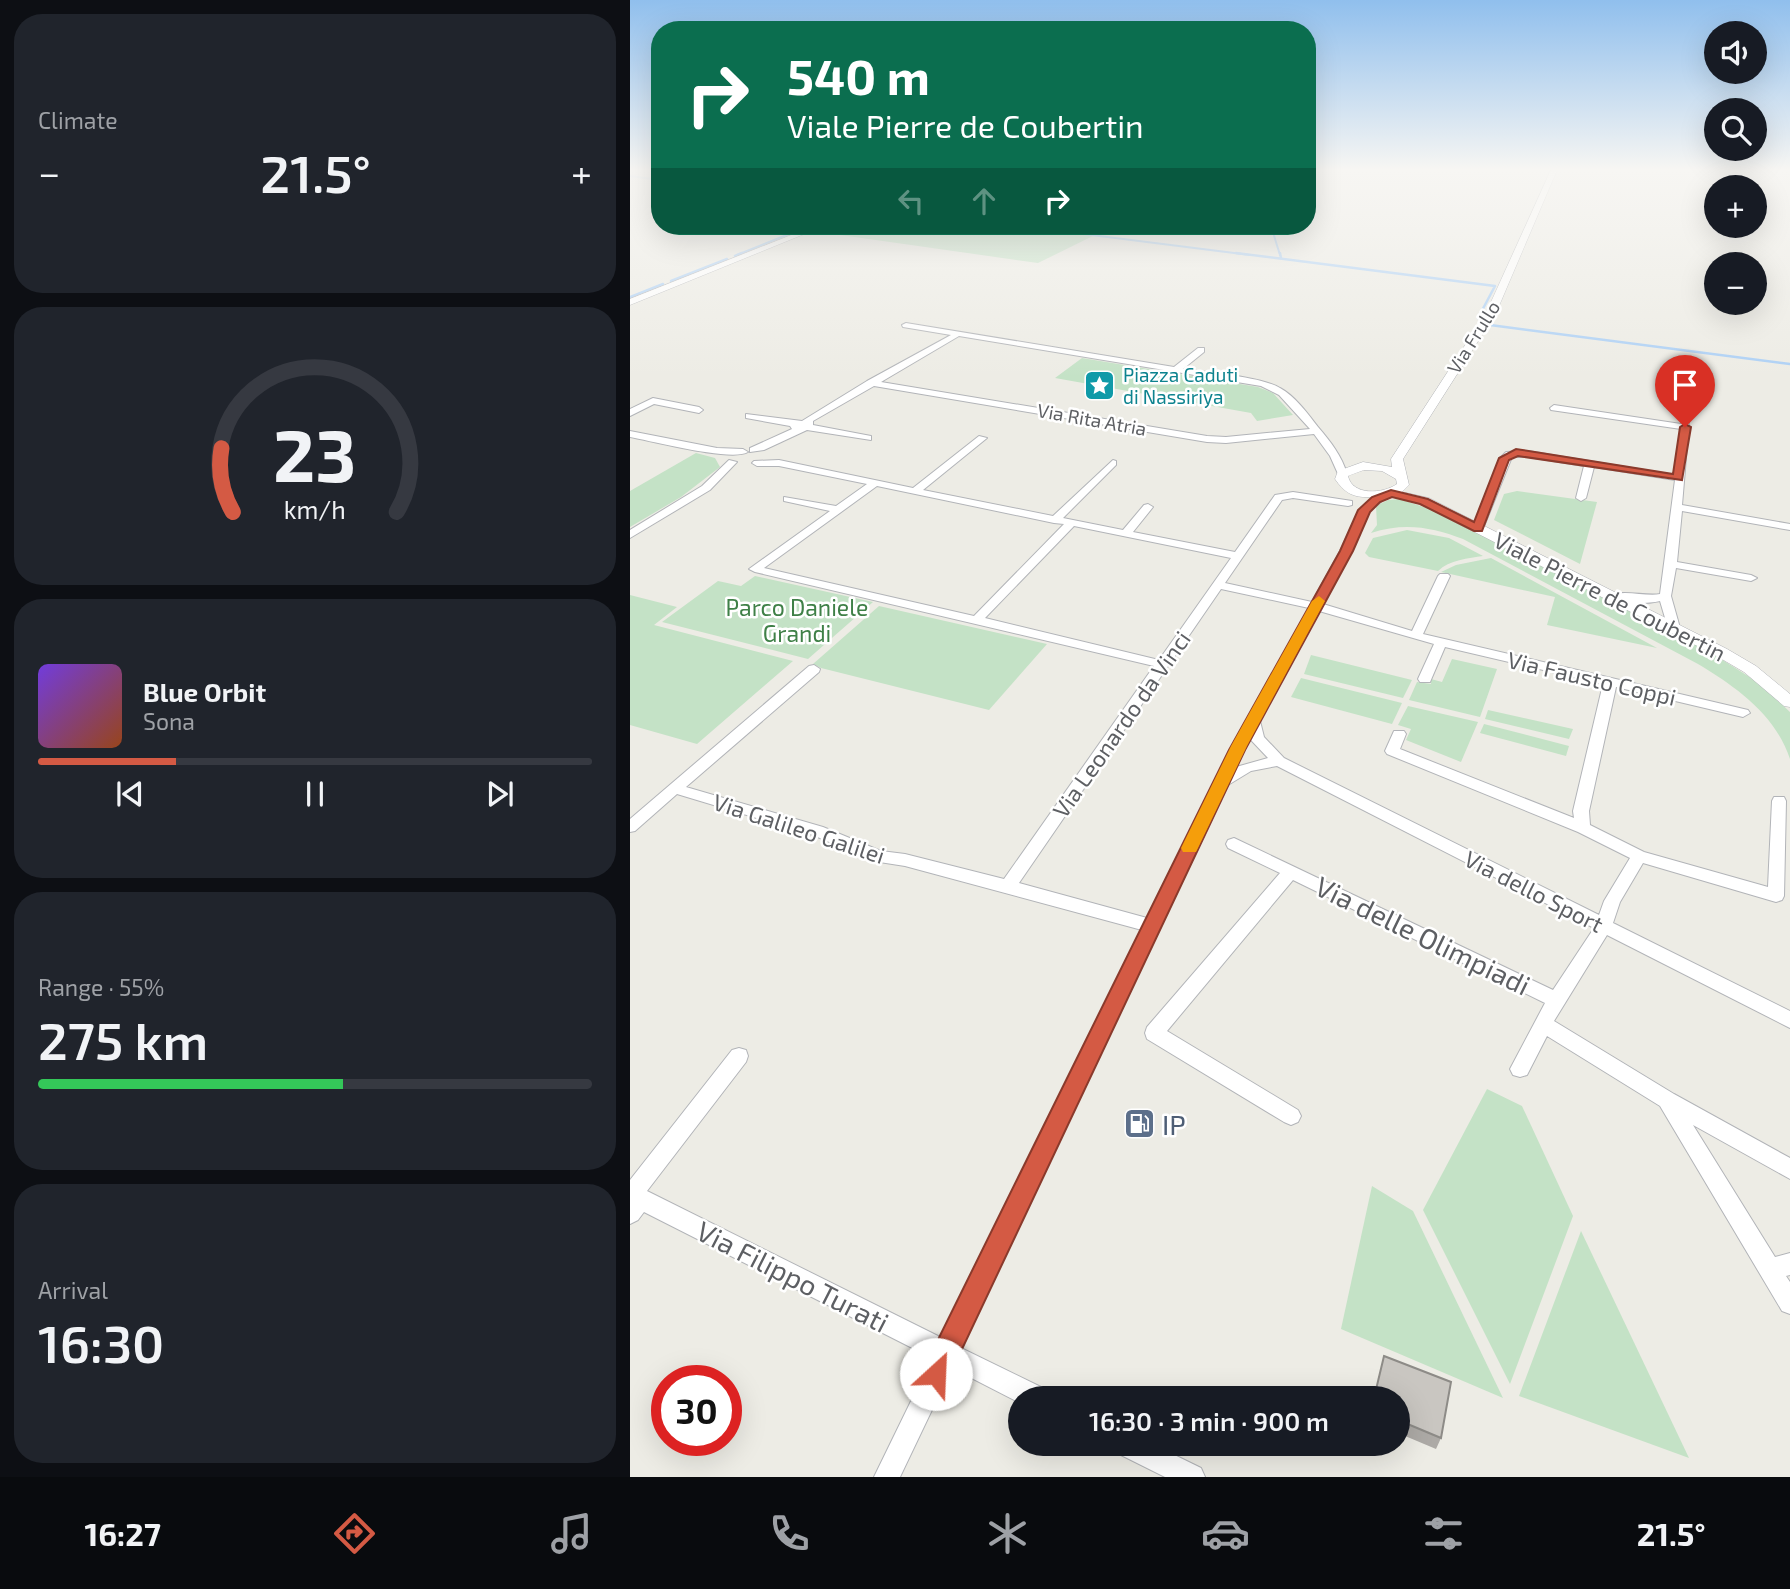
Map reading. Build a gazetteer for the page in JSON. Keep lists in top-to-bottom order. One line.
{"streets":{"street":["Via Frullo","Via Rita Atria","Viale Pierre de Coubertin","Via Fausto Coppi","Via Leonardo da Vinci","Via Galileo Galilei","Via dello Sport","Via delle Olimpiadi","Via Filippo Turati"]},"crossings":[["Viale Pierre de Coubertin","Via Leonardo da Vinci"],["Via Fausto Coppi","Via Leonardo da Vinci"],["Via Leonardo da Vinci","Via Galileo Galilei"],["Via dello Sport","Via delle Olimpiadi"]],"parks":["Parco Daniele Grandi"],"places":{"place":["Piazza Caduti di Nassiriya"],"fuel station":["IP"]},"page":{"tile":["Climate",["Range · 55%","275 km"],["Arrival","16:30"]],"map_buttons":["+","−"],"turn":["540 m","Viale Pierre de Coubertin"],"heat":["−","21.5°","+"],"song":["Blue Orbit","Sona"],"limit":"30","trip":"16:30 · 3 min · 900 m","tabs":["16:27","21.5°"],"gauge":["23","km/h"]}}
